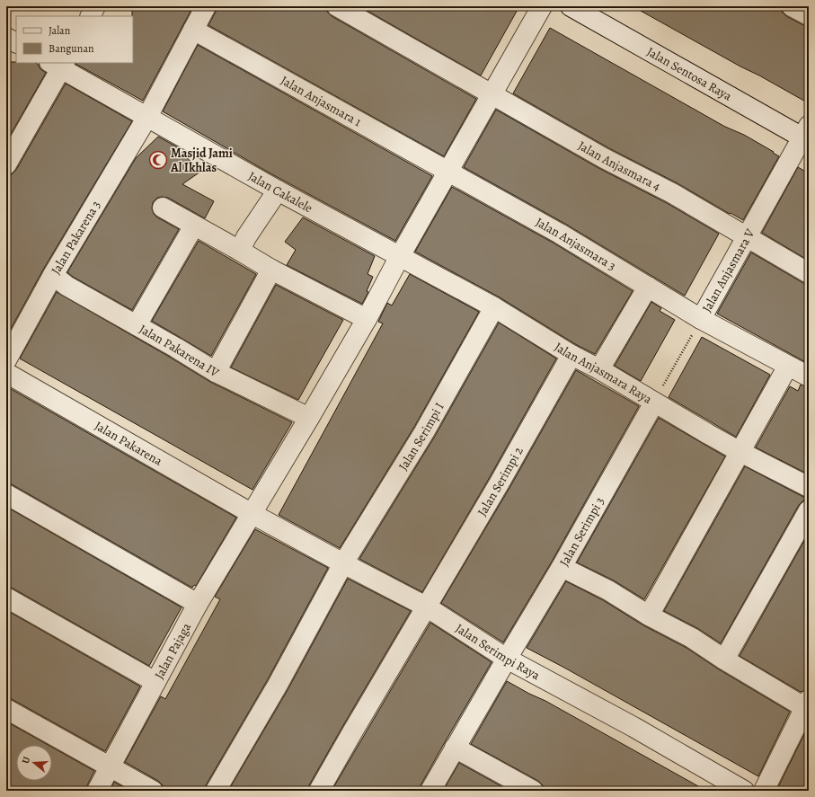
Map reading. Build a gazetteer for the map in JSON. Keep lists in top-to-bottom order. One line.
{"streets":{"street":["Jalan Sentosa Raya","Jalan Anjasmara 1","Jalan Anjasmara 4","Jalan Cakalele","Jalan Pakarena 3","Jalan Anjasmara 3","Jalan Anjasmara V","Jalan Pakarena IV","Jalan Anjasmara Raya","Jalan Serimpi I","Jalan Pakarena","Jalan Serimpi 2","Jalan Serimpi 3","Jalan Pajaga","Jalan Serimpi Raya"]},"crossings":[["Jalan Sentosa Raya","Jalan Anjasmara V"],["Jalan Anjasmara 1","Jalan Pakarena 3"],["Jalan Anjasmara 1","Jalan Anjasmara 3"],["Jalan Anjasmara 1","Jalan Pajaga"],["Jalan Anjasmara 4","Jalan Anjasmara V"],["Jalan Anjasmara 4","Jalan Pajaga"],["Jalan Cakalele","Jalan Pakarena 3"],["Jalan Cakalele","Jalan Anjasmara Raya"],["Jalan Cakalele","Jalan Pajaga"],["Jalan Pakarena 3","Jalan Pakarena IV"],["Jalan Anjasmara 3","Jalan Anjasmara V"],["Jalan Anjasmara 3","Jalan Pajaga"],["Jalan Anjasmara V","Jalan Anjasmara Raya"],["Jalan Anjasmara V","Jalan Serimpi 3"],["Jalan Pakarena IV","Jalan Pajaga"],["Jalan Anjasmara Raya","Jalan Serimpi I"],["Jalan Anjasmara Raya","Jalan Serimpi 2"],["Jalan Anjasmara Raya","Jalan Serimpi 3"],["Jalan Anjasmara Raya","Jalan Pajaga"],["Jalan Serimpi I","Jalan Serimpi Raya"],["Jalan Pakarena","Jalan Pajaga"],["Jalan Pakarena","Jalan Serimpi Raya"],["Jalan Serimpi 2","Jalan Serimpi Raya"],["Jalan Serimpi 3","Jalan Serimpi Raya"],["Jalan Pajaga","Jalan Serimpi Raya"]],"places":{"mosque":["Masjid Jami Al Ikhlas"]},"legend":["Jalan","Bangunan"],"north":"left"}
